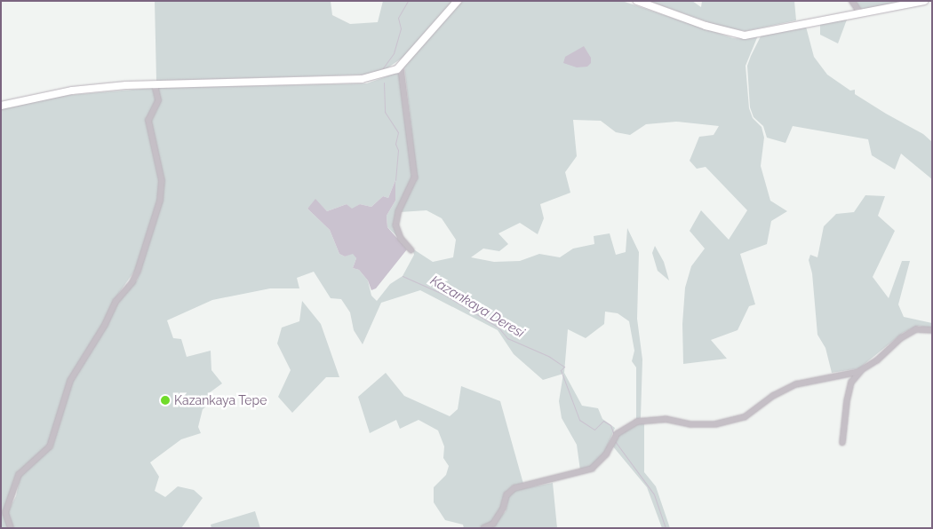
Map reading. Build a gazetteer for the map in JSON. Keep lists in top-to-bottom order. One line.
{"water":["Kazankaya Deresi"],"places":["Kazankaya Tepe"]}
